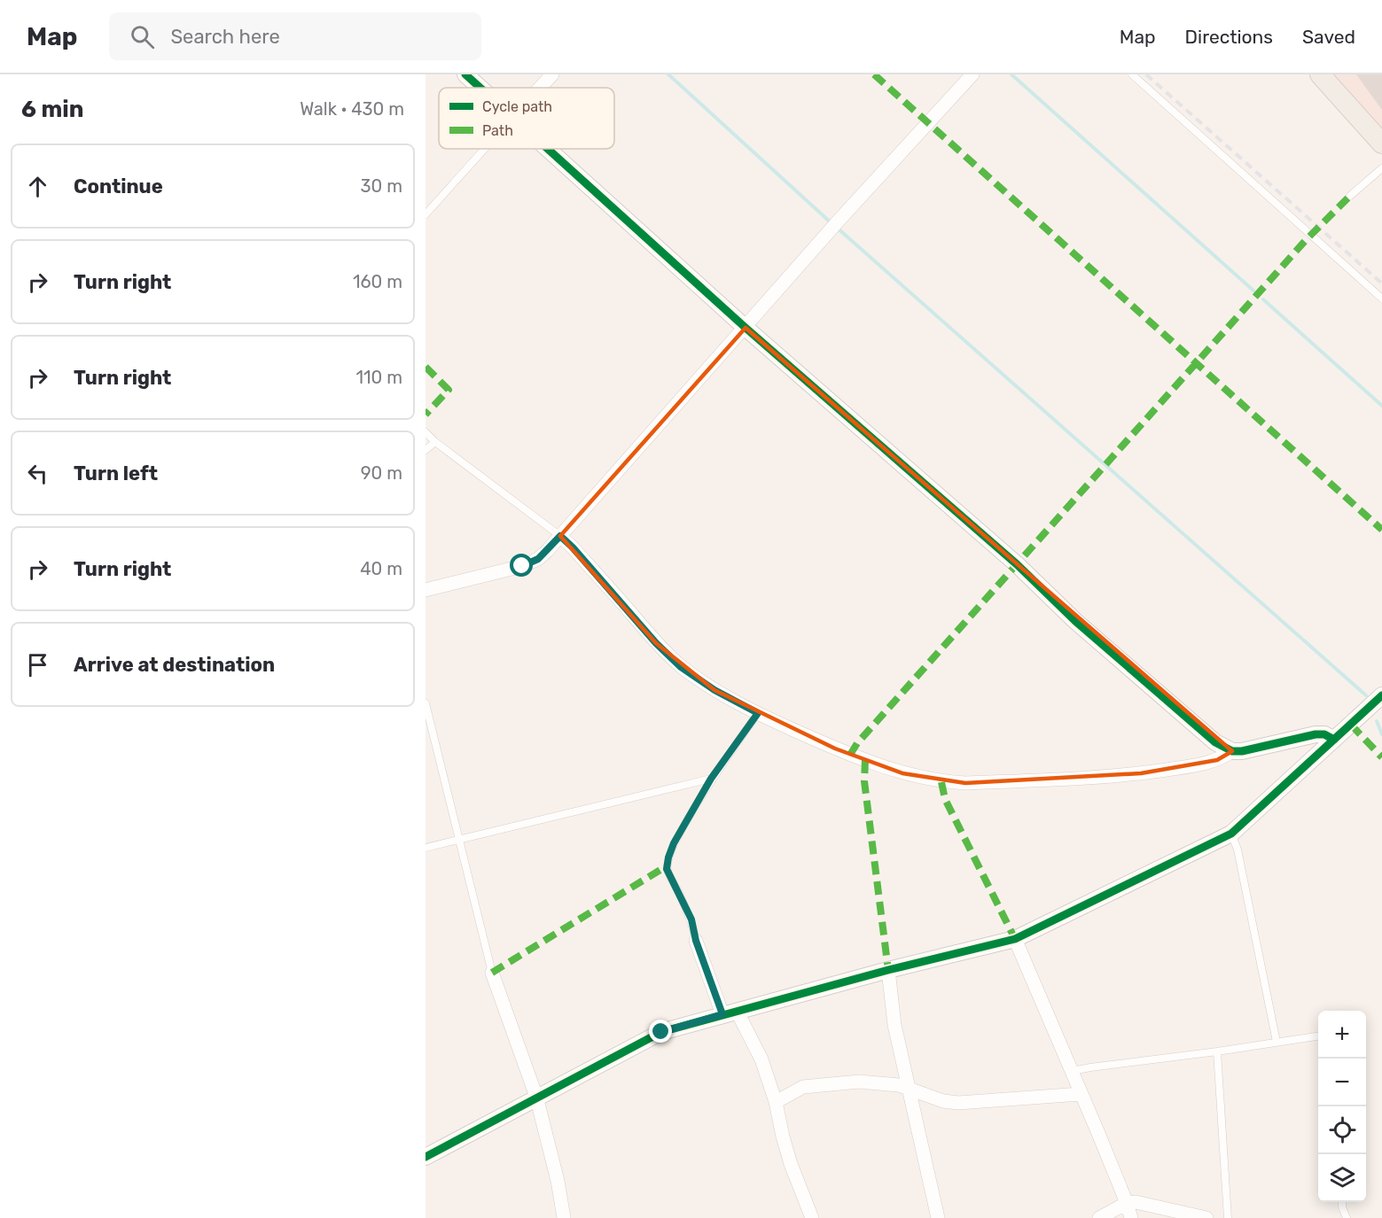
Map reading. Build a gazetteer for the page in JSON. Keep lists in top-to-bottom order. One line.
{"legend":["Cycle path","Path"],"page":{"header":"Map","search":"Search here","nav":["Map","Directions","Saved"],"heading":["6 min","Walk · 430 m"],"list":[["Continue","30 m"],["Turn right","160 m"],["Turn right","110 m"],["Turn left","90 m"],["Turn right","40 m"],"Arrive at destination"],"map_buttons":["+","−"]}}
